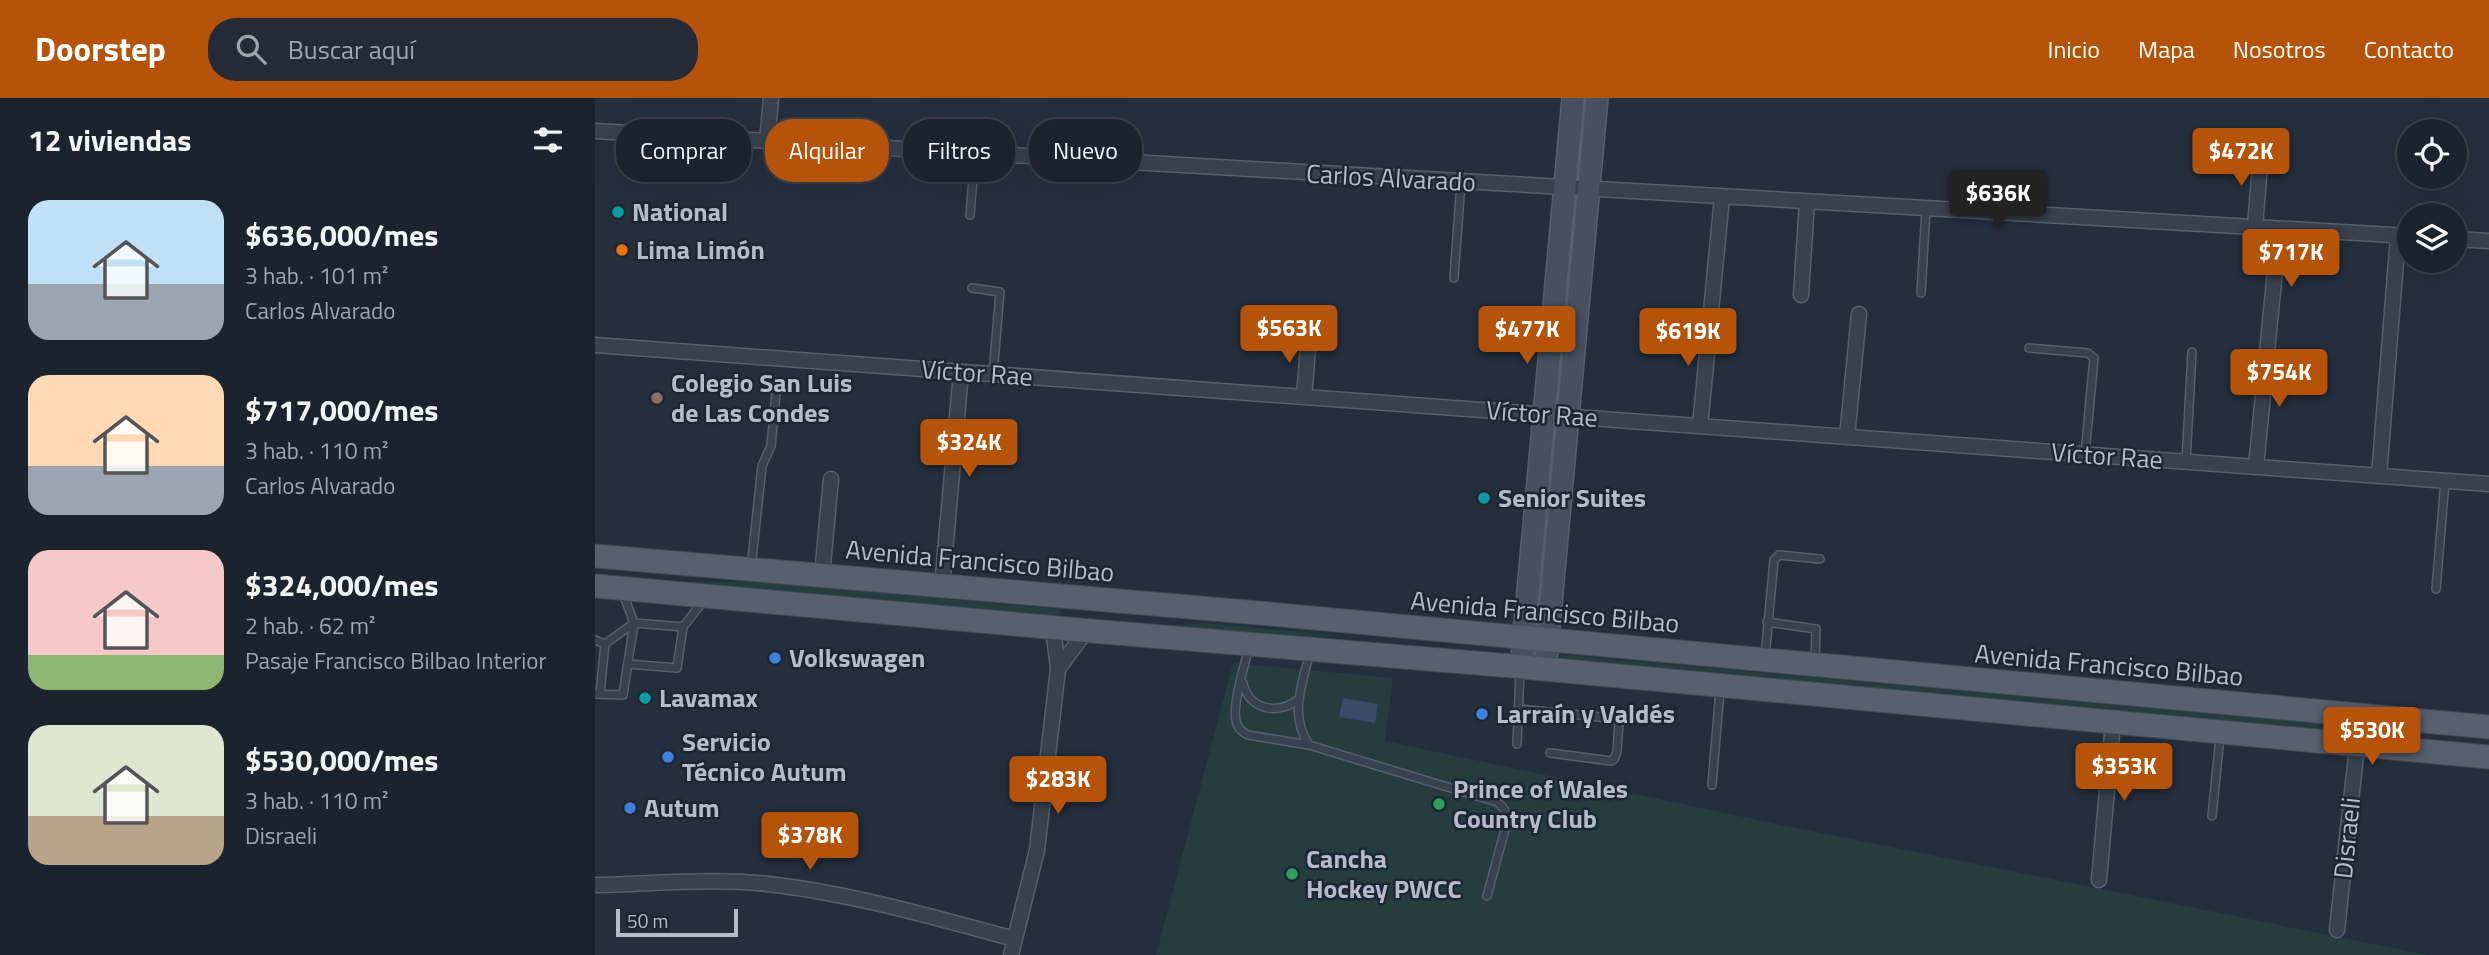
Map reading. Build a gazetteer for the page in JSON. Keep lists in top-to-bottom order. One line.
{"streets":{"main road":["Avenida Francisco Bilbao"],"street":["Carlos Alvarado","Víctor Rae","Disraeli"]},"crossings":[["Carlos Alvarado","Víctor Rae"]],"places":["National","Lima Limón","Colegio San Luis de Las Condes","Senior Suites","Volkswagen","Lavamax","Larraín y Valdés","Servicio Técnico Autum","Prince of Wales Country Club","Autum","Cancha Hockey PWCC"],"scale_bar":"50 m","page":{"header":"Doorstep","search":"Buscar aquí","nav":["Inicio","Mapa","Nosotros","Contacto"],"heading":"12 viviendas","chip":["Comprar","Alquilar","Filtros","Nuevo"],"price":["$472K","$636K","$717K","$563K","$477K","$619K","$754K","$324K","$530K","$353K","$283K","$378K"],"list":[{"name":"$636,000/mes","note":"3 hab. · 101 m² · Carlos Alvarado"},{"name":"$717,000/mes","note":"3 hab. · 110 m² · Carlos Alvarado"},{"name":"$324,000/mes","note":"2 hab. · 62 m² · Pasaje Francisco Bilbao Interior"},{"name":"$530,000/mes","note":"3 hab. · 110 m² · Disraeli"}],"scale":"50 m"}}
